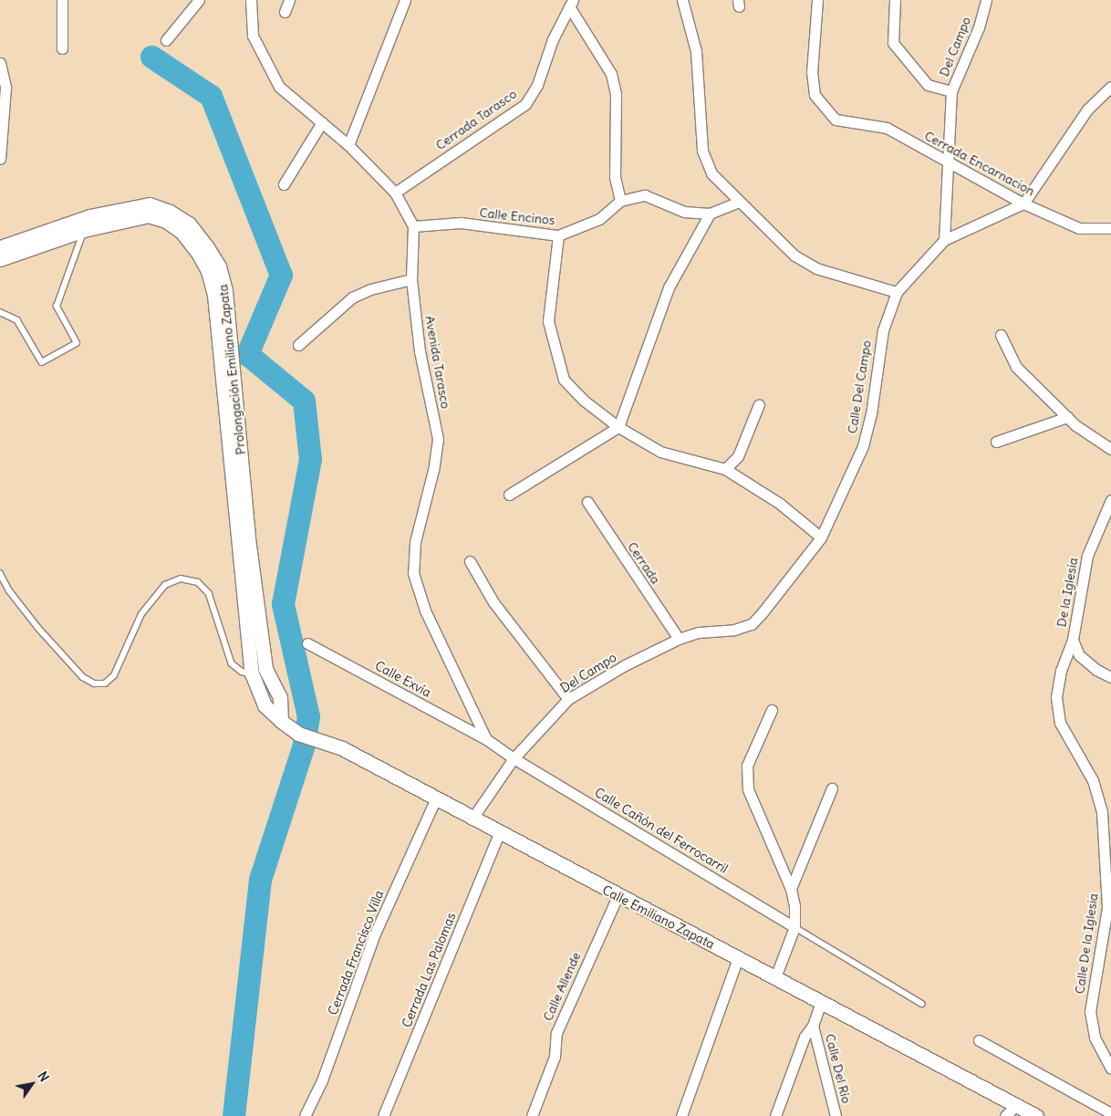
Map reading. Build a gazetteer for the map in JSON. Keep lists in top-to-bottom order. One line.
{"streets":{"main road":["Prolongación Emiliano Zapata","Calle Emiliano Zapata"],"street":["Del Campo","Cerrada Tarasco","Cerrada Encarnacion","Calle Encinos","Avenida Tarasco","Calle Del Campo","Cerrada","De la Iglesia","Calle Exvía","Calle Cañón del Ferrocarril","Calle De la Iglesia","Cerrada Francisco Villa","Cerrada Las Palomas","Calle Allende","Calle Del Río"]},"crossings":[["Del Campo","Cerrada Encarnacion"],["Del Campo","Avenida Tarasco"],["Del Campo","Calle Del Campo"],["Del Campo","Cerrada"],["Del Campo","Calle Cañón del Ferrocarril"],["Del Campo","Calle Emiliano Zapata"],["Calle Encinos","Avenida Tarasco"],["Avenida Tarasco","Calle Exvía"],["Avenida Tarasco","Calle Cañón del Ferrocarril"],["Prolongación Emiliano Zapata","Calle Emiliano Zapata"],["De la Iglesia","Calle De la Iglesia"],["Calle Emiliano Zapata","Cerrada Francisco Villa"],["Calle Emiliano Zapata","Cerrada Las Palomas"],["Calle Emiliano Zapata","Calle Allende"],["Calle Emiliano Zapata","Calle Del Río"]],"north":"top right"}
